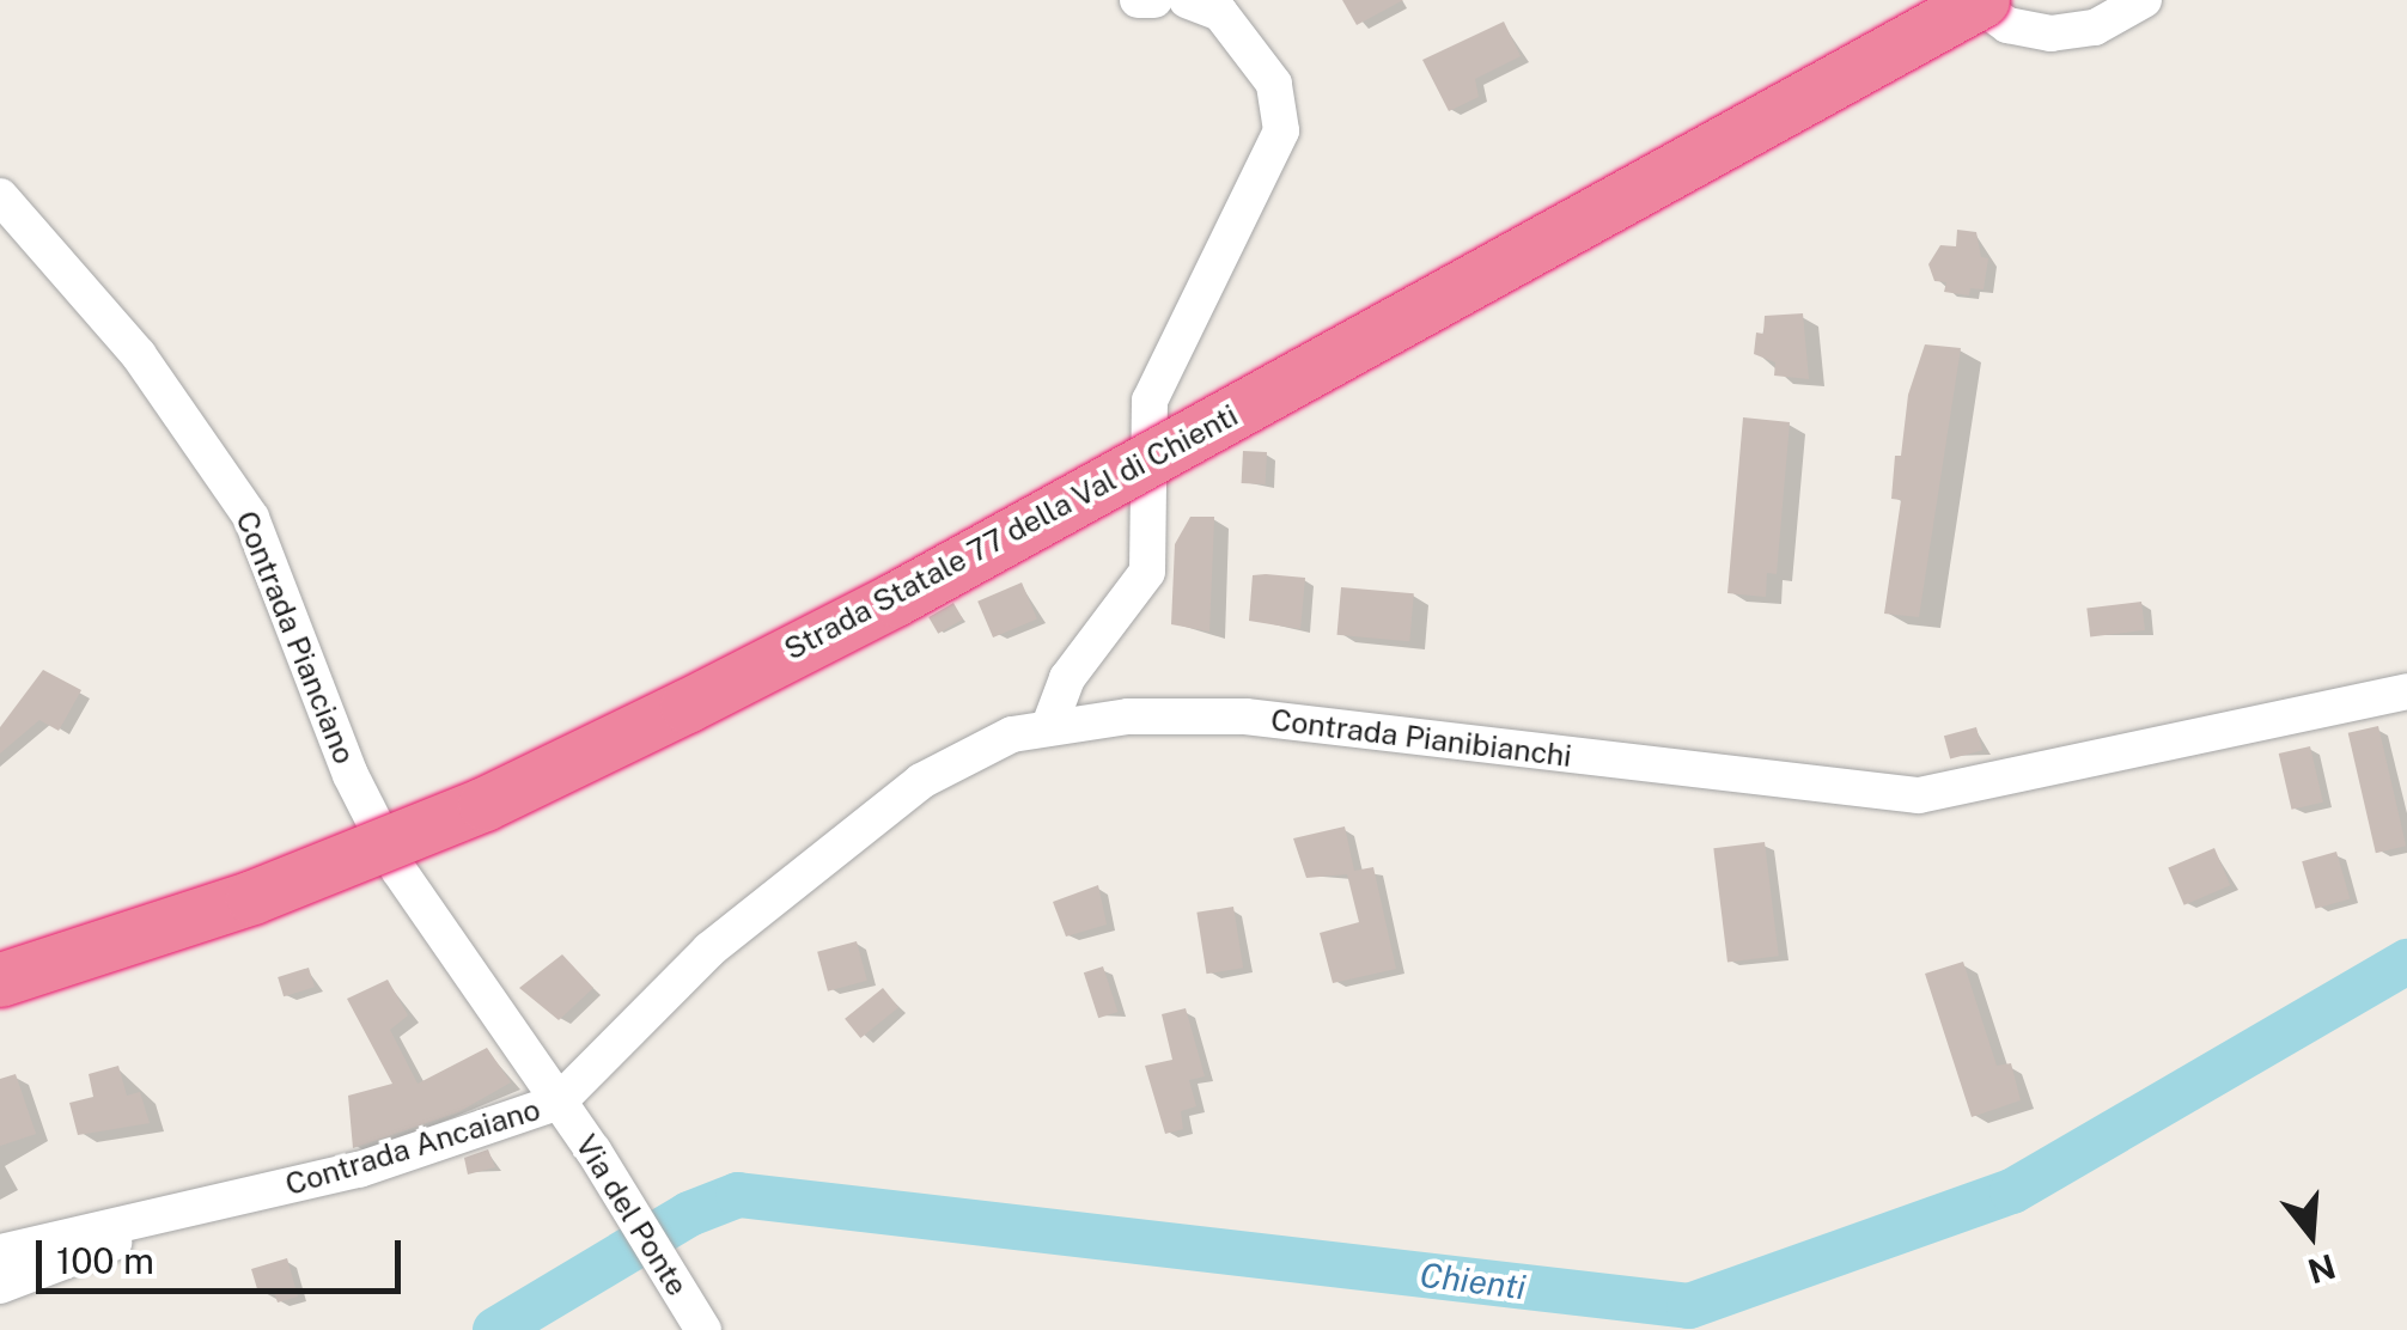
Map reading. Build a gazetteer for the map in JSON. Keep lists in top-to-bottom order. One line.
{"streets":{"highway":["Strada Statale 77 della Val di Chienti"],"street":["Contrada Pianciano","Contrada Pianibianchi","Contrada Ancaiano","Via del Ponte"]},"crossings":[["Contrada Pianciano","Contrada Pianibianchi"],["Contrada Pianciano","Contrada Ancaiano"],["Contrada Pianciano","Via del Ponte"],["Contrada Pianibianchi","Contrada Ancaiano"],["Contrada Pianibianchi","Via del Ponte"],["Contrada Ancaiano","Via del Ponte"]],"water":["Chienti"],"scale_bar":"100 m","north":"bottom"}
